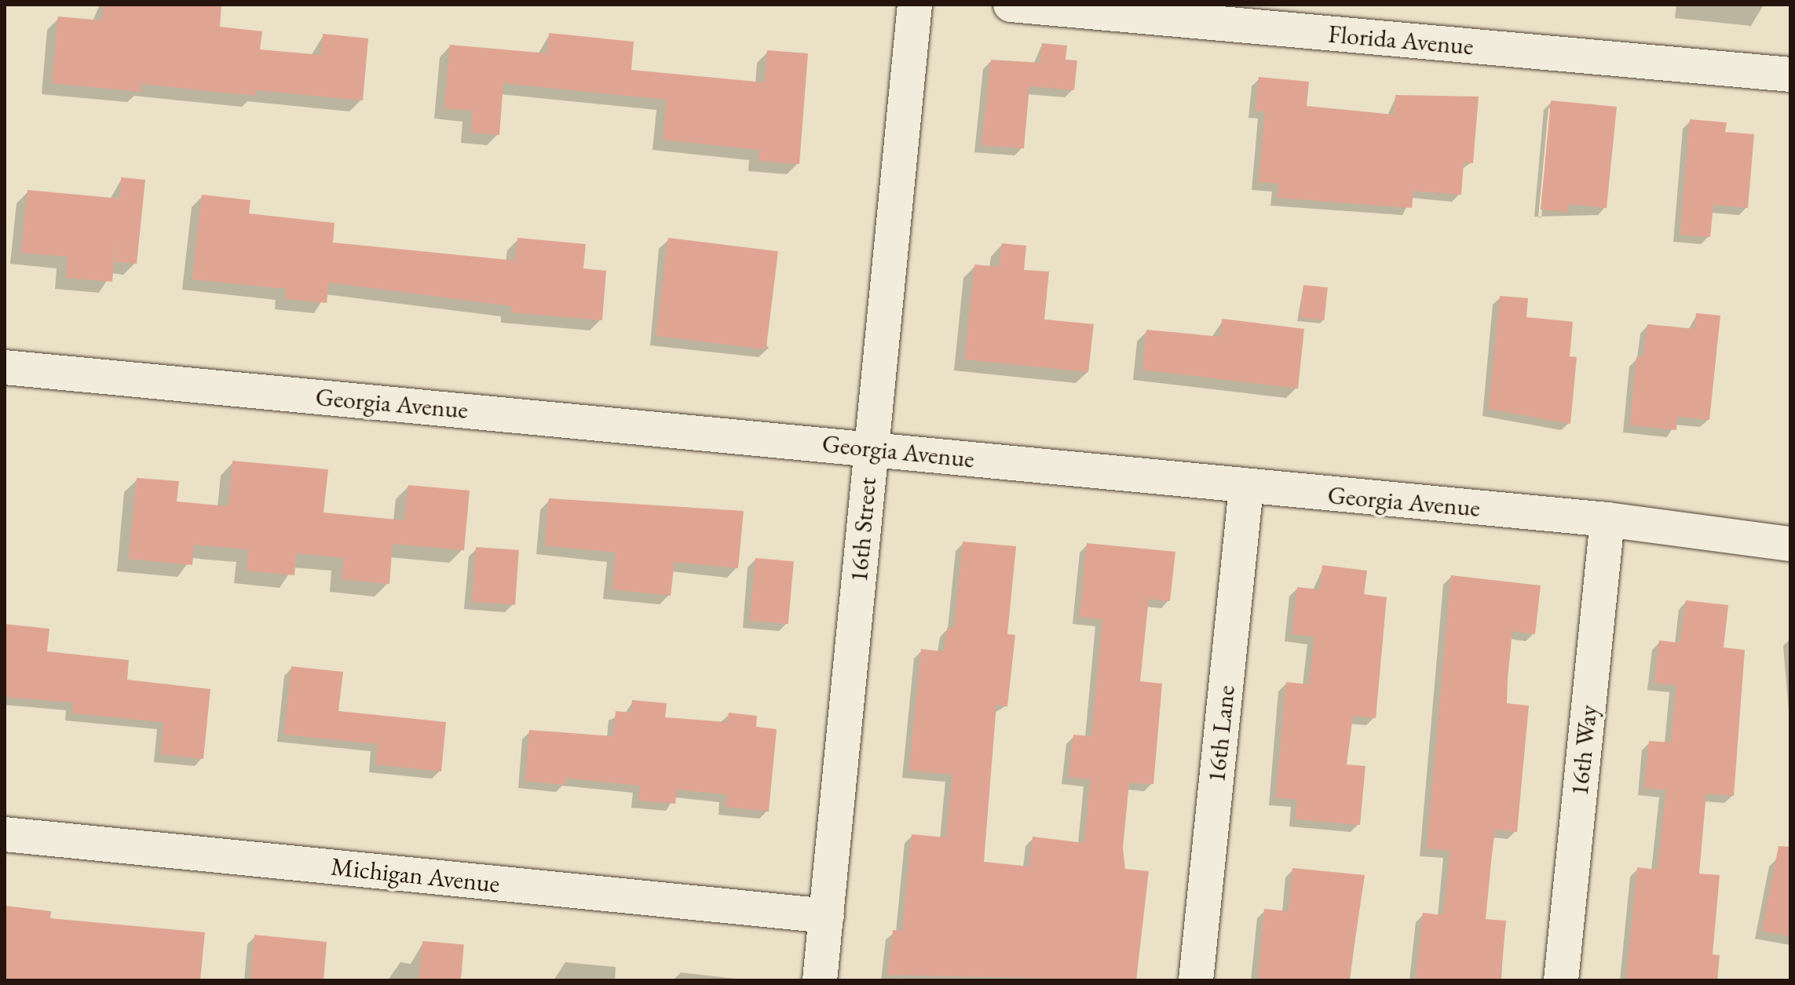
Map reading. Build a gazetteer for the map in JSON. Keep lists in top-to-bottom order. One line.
{"streets":{"street":["Florida Avenue","Georgia Avenue","16th Street","16th Lane","16th Way","Michigan Avenue"]},"crossings":[["Georgia Avenue","16th Street"],["Georgia Avenue","16th Lane"],["Georgia Avenue","16th Way"],["16th Street","Michigan Avenue"]]}
